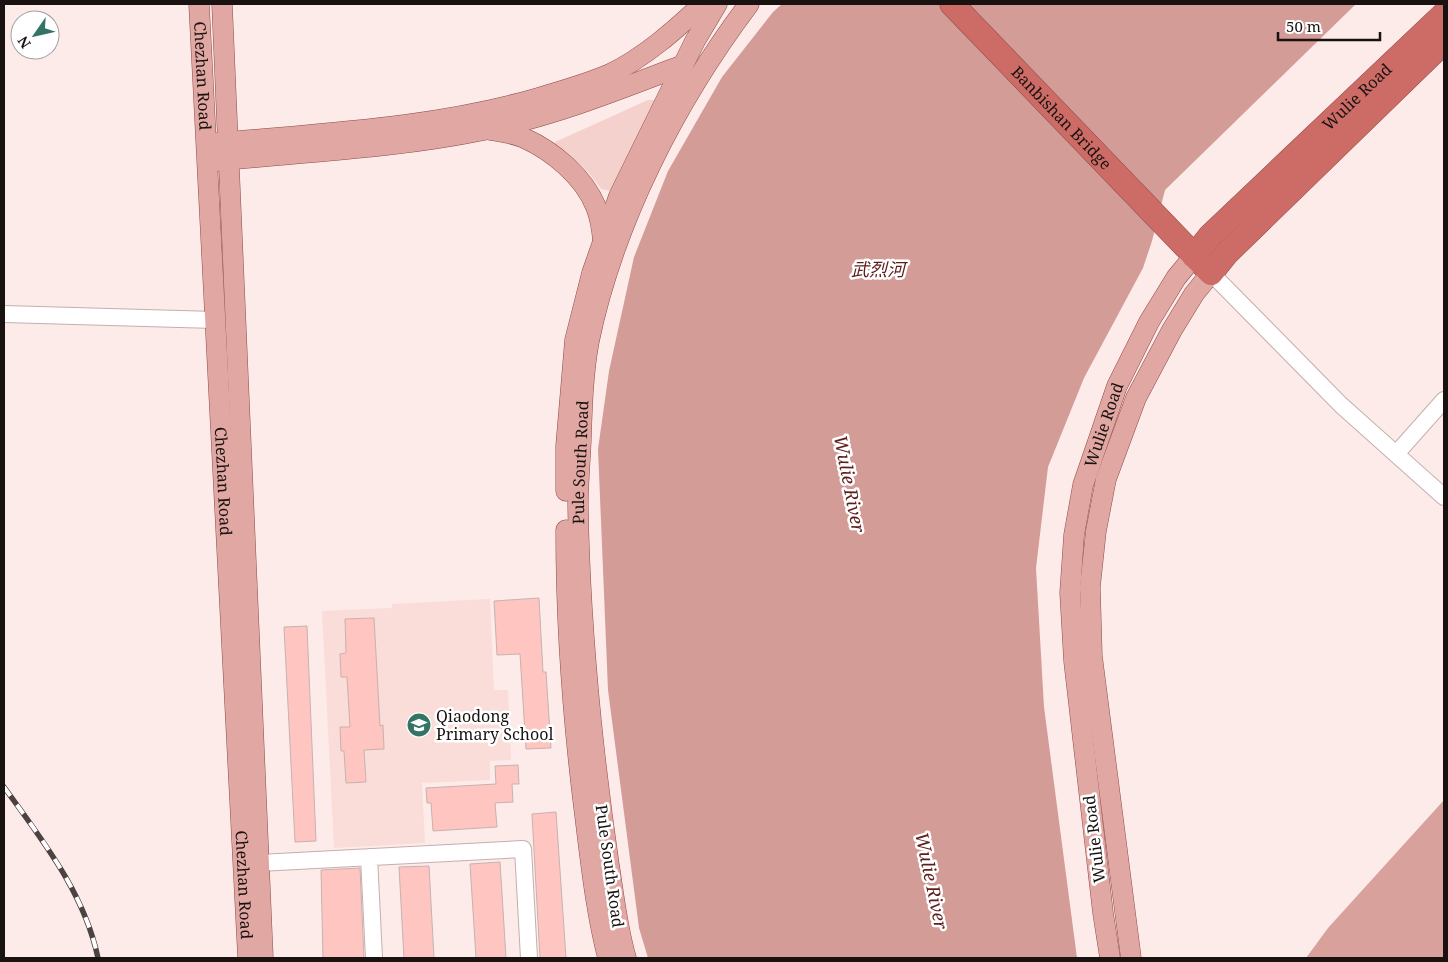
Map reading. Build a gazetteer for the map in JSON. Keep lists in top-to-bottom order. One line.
{"streets":{"highway":["Wulie Road","Banbishan Bridge"],"main road":["Chezhan Road","Pule South Road"]},"crossings":[["Wulie Road","Banbishan Bridge"]],"water":["武烈河","Wulie River"],"places":{"school or university":["Qiaodong Primary School"]},"scale_bar":"50 m","north":"bottom left"}
